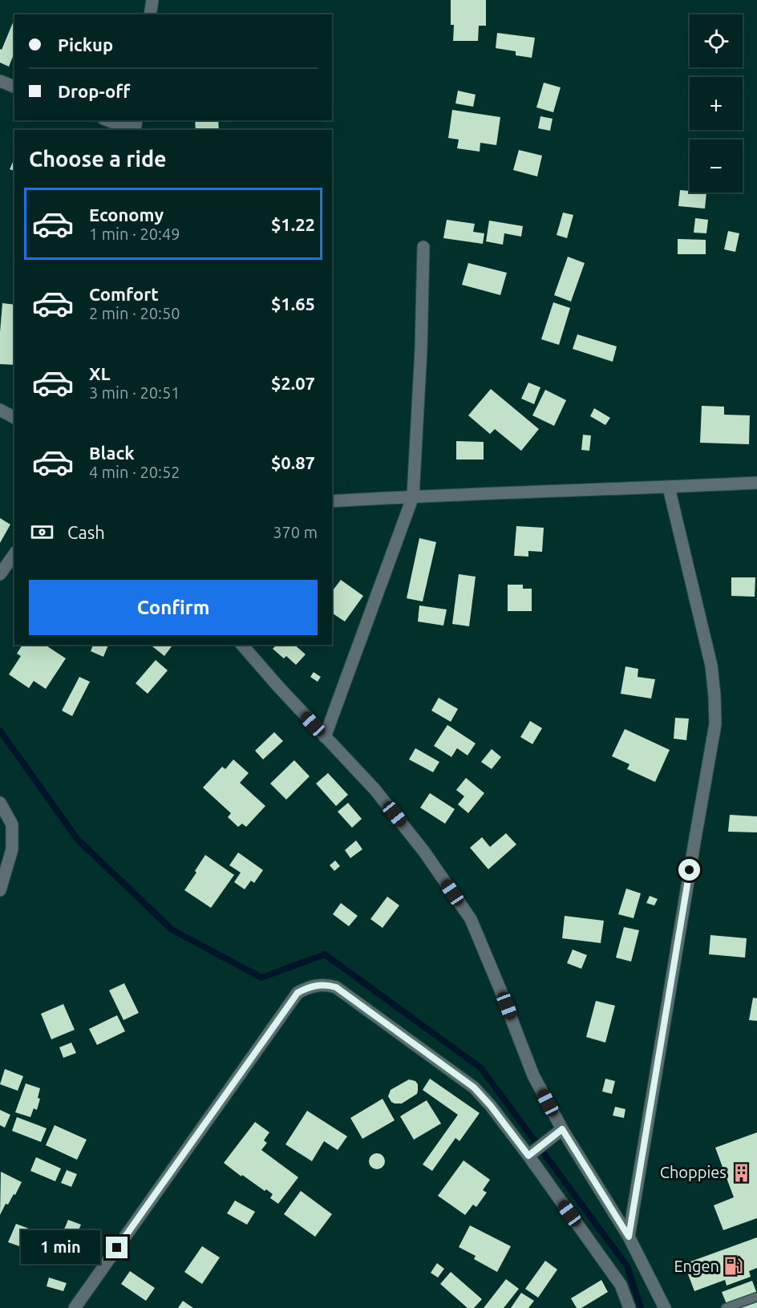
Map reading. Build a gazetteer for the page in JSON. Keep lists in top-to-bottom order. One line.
{"places":{"building":["Choppies"],"fuel station":["Engen"]},"page":{"map_buttons":["+","−"],"banner":["Pickup","Drop-off"],"heading":"Choose a ride","list":[{"name":"Economy","note":"1 min · 20:49","value":"$1.22"},{"name":"Comfort","note":"2 min · 20:50","value":"$1.65"},{"name":"XL","note":"3 min · 20:51","value":"$2.07"},{"name":"Black","note":"4 min · 20:52","value":"$0.87"}],"pay":["Cash","370 m"],"buttons":"Confirm","bubble":"1 min"}}
